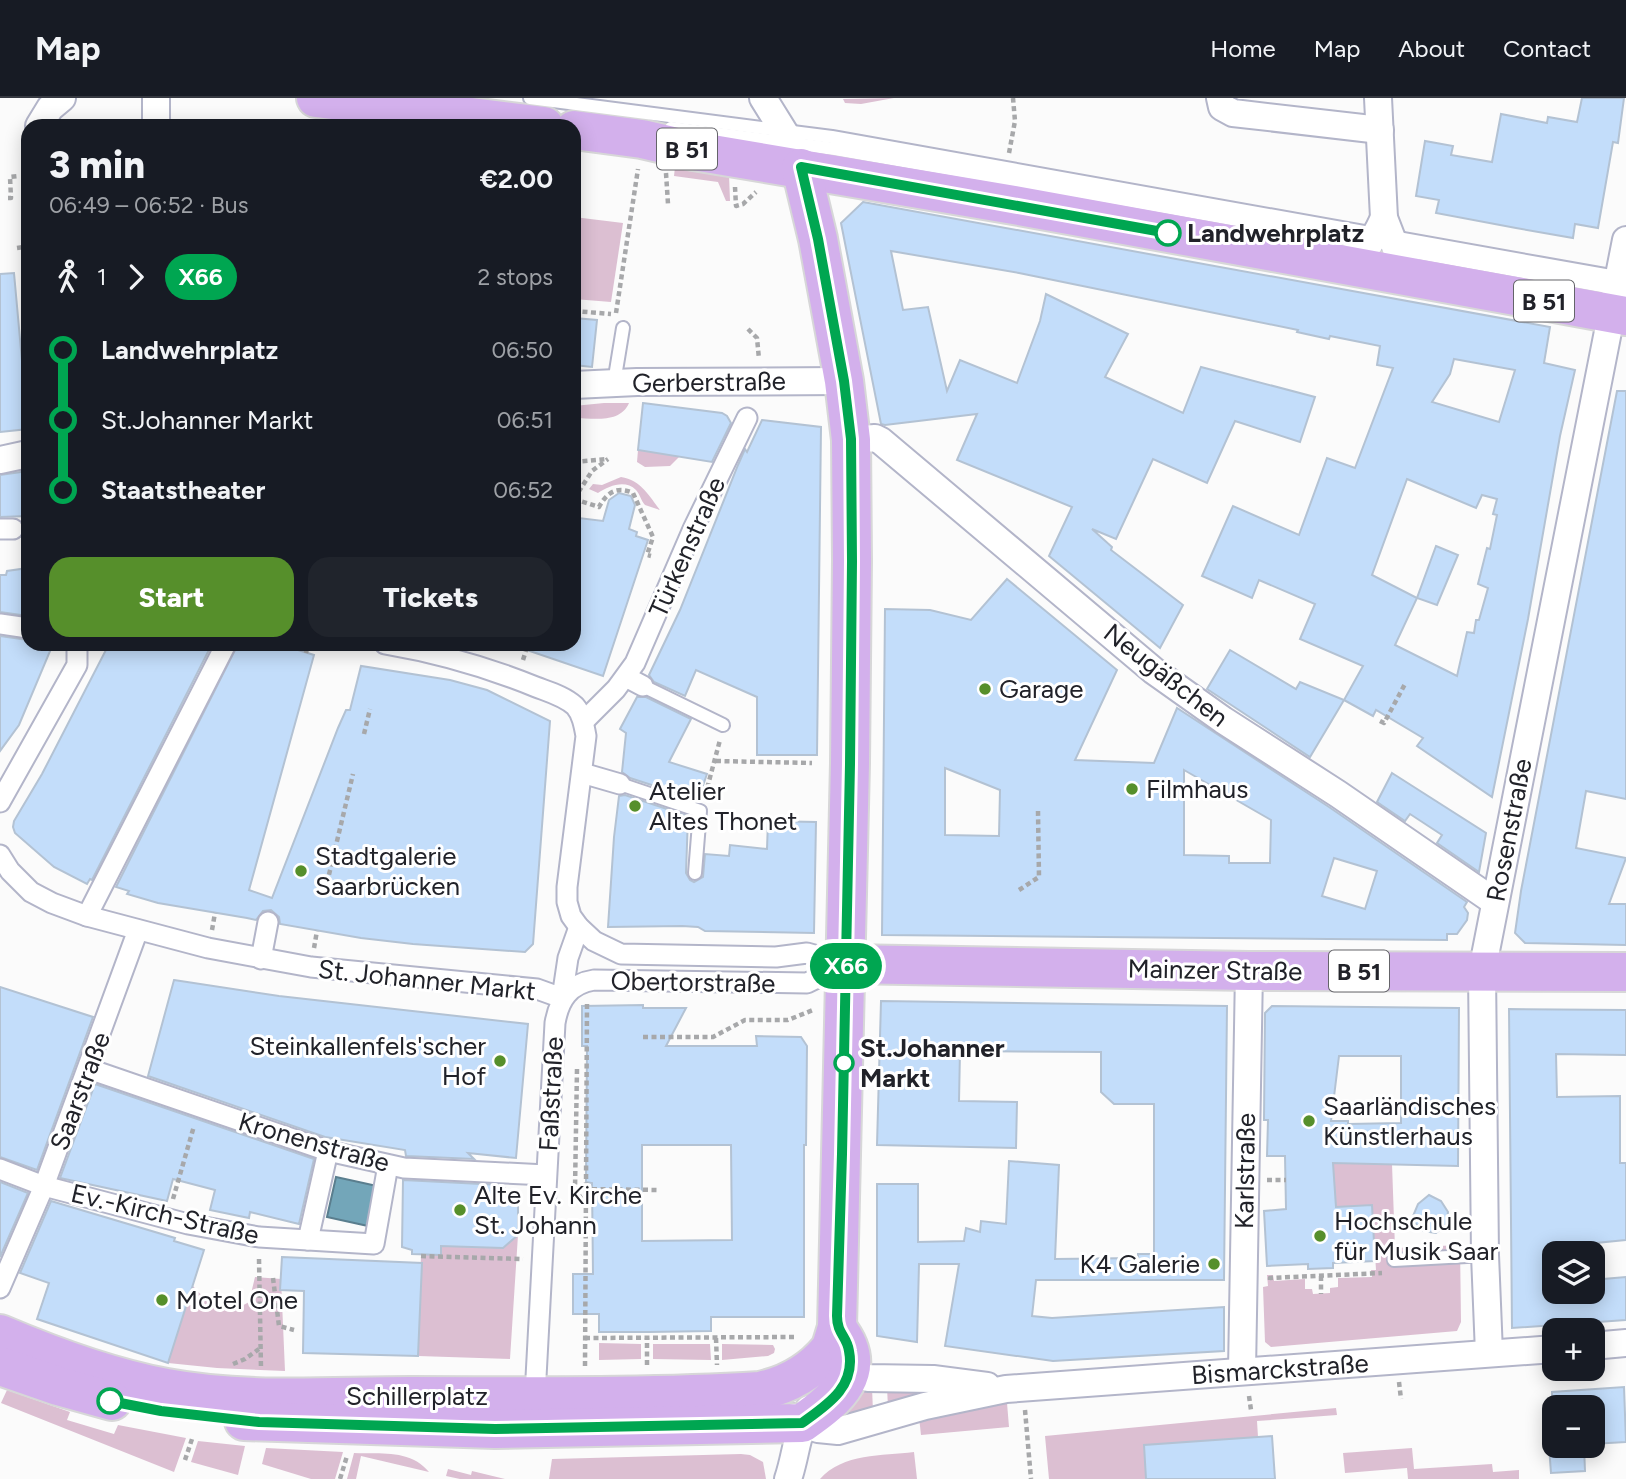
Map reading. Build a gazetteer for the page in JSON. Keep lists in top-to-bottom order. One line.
{"streets":{"main road":["B 51","Mainzer Straße","Schillerplatz"],"street":["Gerberstraße","Türkenstraße","Neugäßchen","Rosenstraße","St. Johanner Markt","Obertorstraße","Saarstraße","Faßstraße","Kronenstraße","Karlstraße","Ev.-Kirch-Straße","Bismarckstraße"]},"crossings":[["B 51","Rosenstraße"],["Neugäßchen","Rosenstraße"],["Rosenstraße","Mainzer Straße"],["Rosenstraße","Bismarckstraße"],["Mainzer Straße","Obertorstraße"],["Mainzer Straße","Karlstraße"],["St. Johanner Markt","Obertorstraße"],["St. Johanner Markt","Saarstraße"],["St. Johanner Markt","Faßstraße"],["Obertorstraße","Faßstraße"],["Saarstraße","Kronenstraße"],["Saarstraße","Ev.-Kirch-Straße"],["Faßstraße","Kronenstraße"],["Faßstraße","Schillerplatz"],["Kronenstraße","Ev.-Kirch-Straße"],["Karlstraße","Bismarckstraße"],["Bismarckstraße","Schillerplatz"]],"places":["Landwehrplatz","Garage","Filmhaus","Atelier Altes Thonet","Stadtgalerie Saarbrücken","Steinkallenfels'scher Hof","St.Johanner Markt","Saarländisches Künstlerhaus","Alte Ev. Kirche St. Johann","Hochschule für Musik Saar","K4 Galerie","Motel One"],"lines":["bus line X66"],"page":{"header":"Map","nav":["Home","Map","About","Contact"],"on_map":"X66","heading":["3 min","06:49 – 06:52 · Bus","€2.00"],"legs":["1","X66","2 stops"],"list":[{"name":"Landwehrplatz","value":"06:50"},{"name":"St.Johanner Markt","value":"06:51"},{"name":"Staatstheater","value":"06:52"}],"buttons":["Start","Tickets"],"map_buttons":["+","−"]}}
